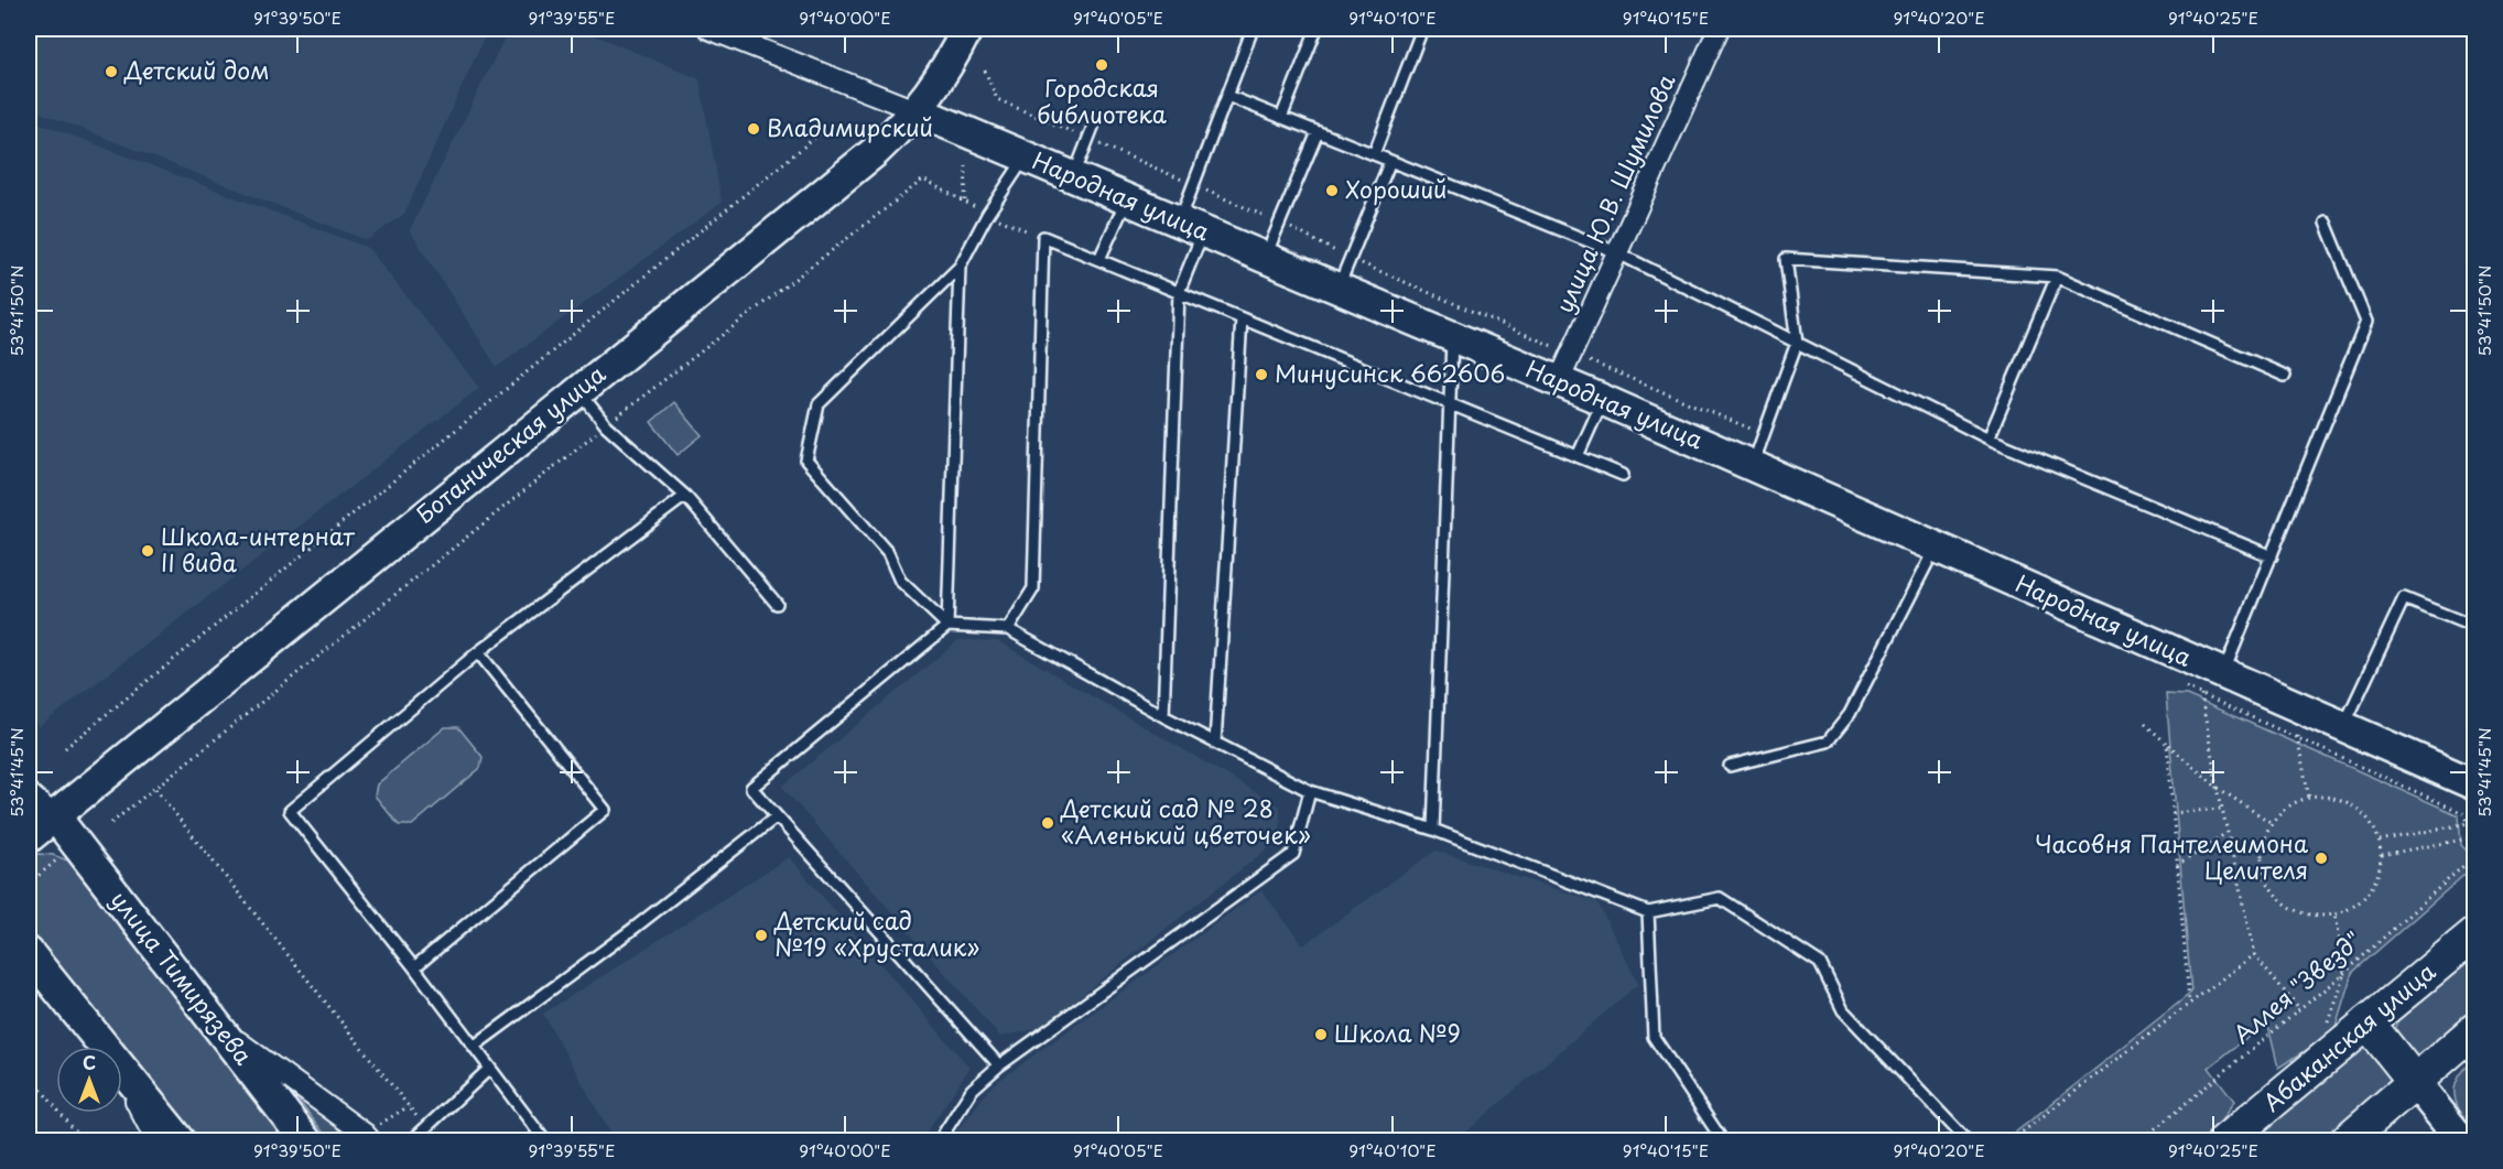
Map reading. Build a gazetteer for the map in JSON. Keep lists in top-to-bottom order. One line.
{"streets":{"main road":["Абаканская улица"],"street":["улица Ю.В. Шумилова","Народная улица","Ботаническая улица","улица Тимирязева"],"path":["Аллея \"Звезд\""]},"crossings":[["улица Ю.В. Шумилова","Народная улица"],["Народная улица","Ботаническая улица"],["Ботаническая улица","улица Тимирязева"]],"places":["Городская библиотека","Детский дом","Владимирский","Хороший","Минусинск 662606","Школа-интернат II вида","Детский сад № 28 «Аленький цветочек»","Часовня Пантелеимона Целителя","Детский сад №19 «Хрусталик»","Школа №9"],"north":"top","coordinates":["91°39'50\"E","91°39'55\"E","91°40'00\"E","91°40'05\"E","91°40'10\"E","91°40'15\"E","91°40'20\"E","91°40'25\"E","53°41'50\"N","53°41'45\"N"]}
